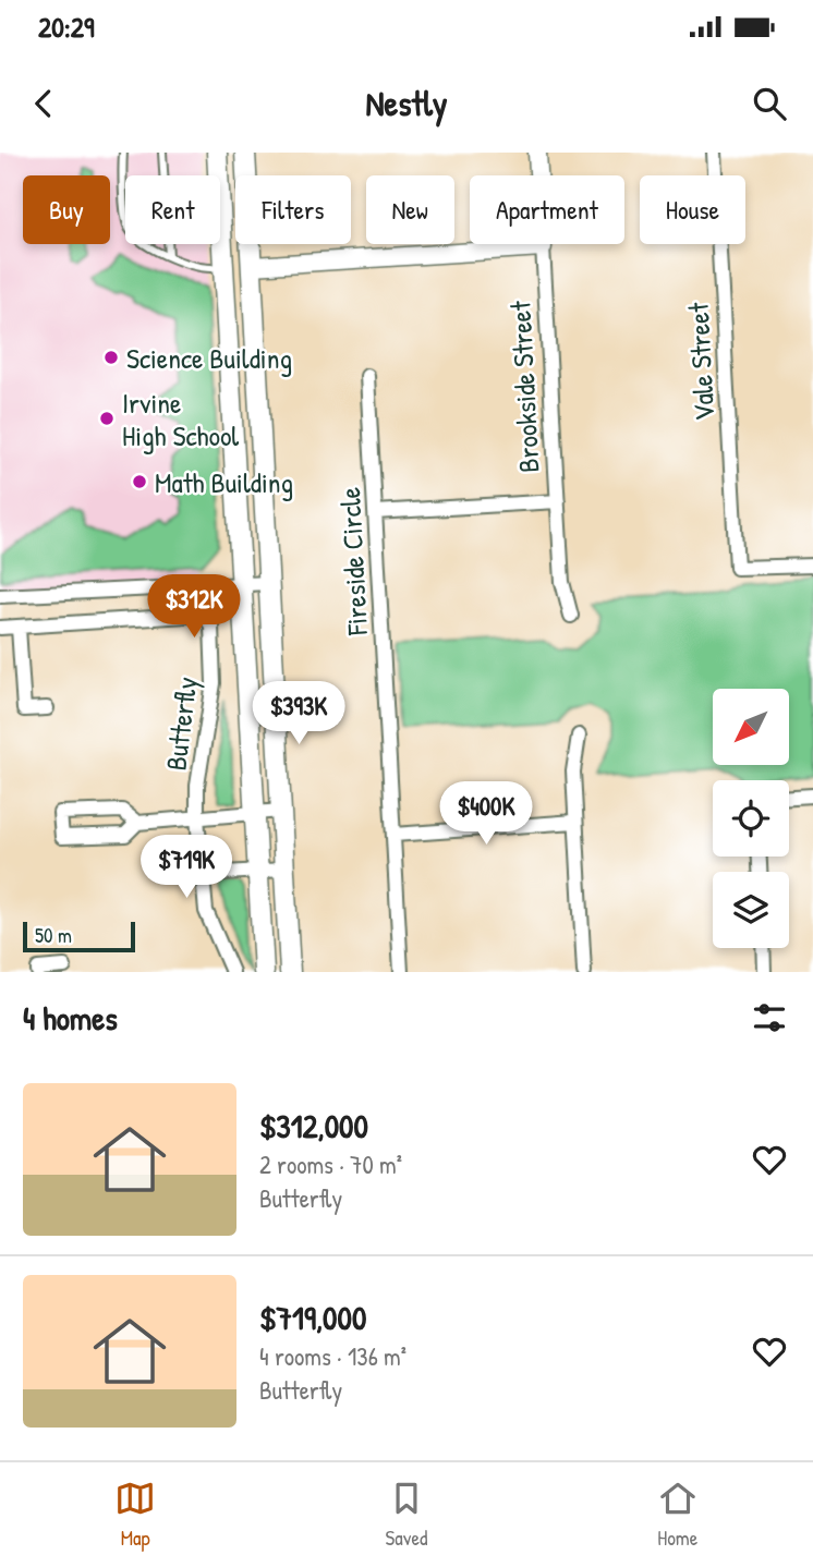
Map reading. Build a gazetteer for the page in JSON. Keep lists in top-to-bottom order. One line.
{"streets":{"street":["Vale Street","Brookside Street","Fireside Circle","Butterfly"]},"places":["Science Building","Irvine High School","Math Building"],"scale_bar":"50 m","north":"bottom left","page":{"status":"20:29","header":"Nestly","chip":["Buy","Rent","Filters","New","Apartment","House"],"price":["$312K","$393K","$400K","$719K"],"scale":"50 m","heading":"4 homes","list":[{"name":"$312,000","note":"2 rooms · 70 m² · Butterfly"},{"name":"$719,000","note":"4 rooms · 136 m² · Butterfly"}],"tabs":["Map","Saved","Home"]}}
